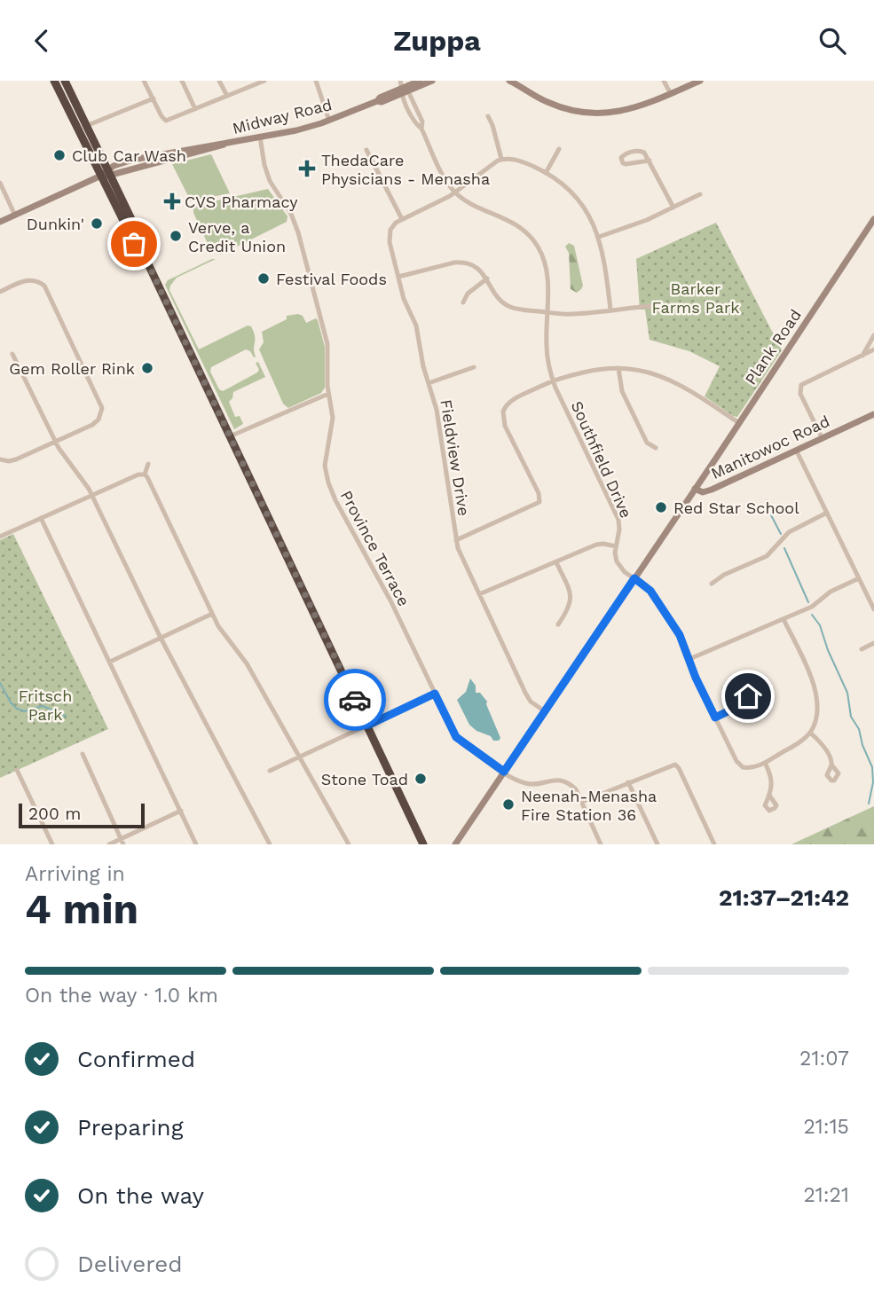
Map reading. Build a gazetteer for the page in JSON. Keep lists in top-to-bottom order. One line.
{"streets":{"street":["Midway Road","Plank Road","Manitowoc Road","Fieldview Drive","Southfield Drive","Province Terrace"]},"crossings":[["Midway Road","Southfield Drive"],["Midway Road","Province Terrace"],["Plank Road","Manitowoc Road"],["Manitowoc Road","Fieldview Drive"],["Manitowoc Road","Southfield Drive"],["Manitowoc Road","Province Terrace"]],"parks":["Barker Farms Park","Fritsch Park"],"places":{"other":["Club Car Wash","Dunkin'","Verve, a Credit Union","Festival Foods","Gem Roller Rink","Red Star School","Stone Toad","Neenah-Menasha Fire Station 36"],"health":["ThedaCare Physicians - Menasha","CVS Pharmacy"]},"scale_bar":"200 m","page":{"header":"Zuppa","scale":"200 m","heading":["4 min","Arriving in","21:37–21:42"],"bar":"On the way · 1.0 km","list":[["Confirmed","21:07"],["Preparing","21:15"],["On the way","21:21"],"Delivered"]}}
